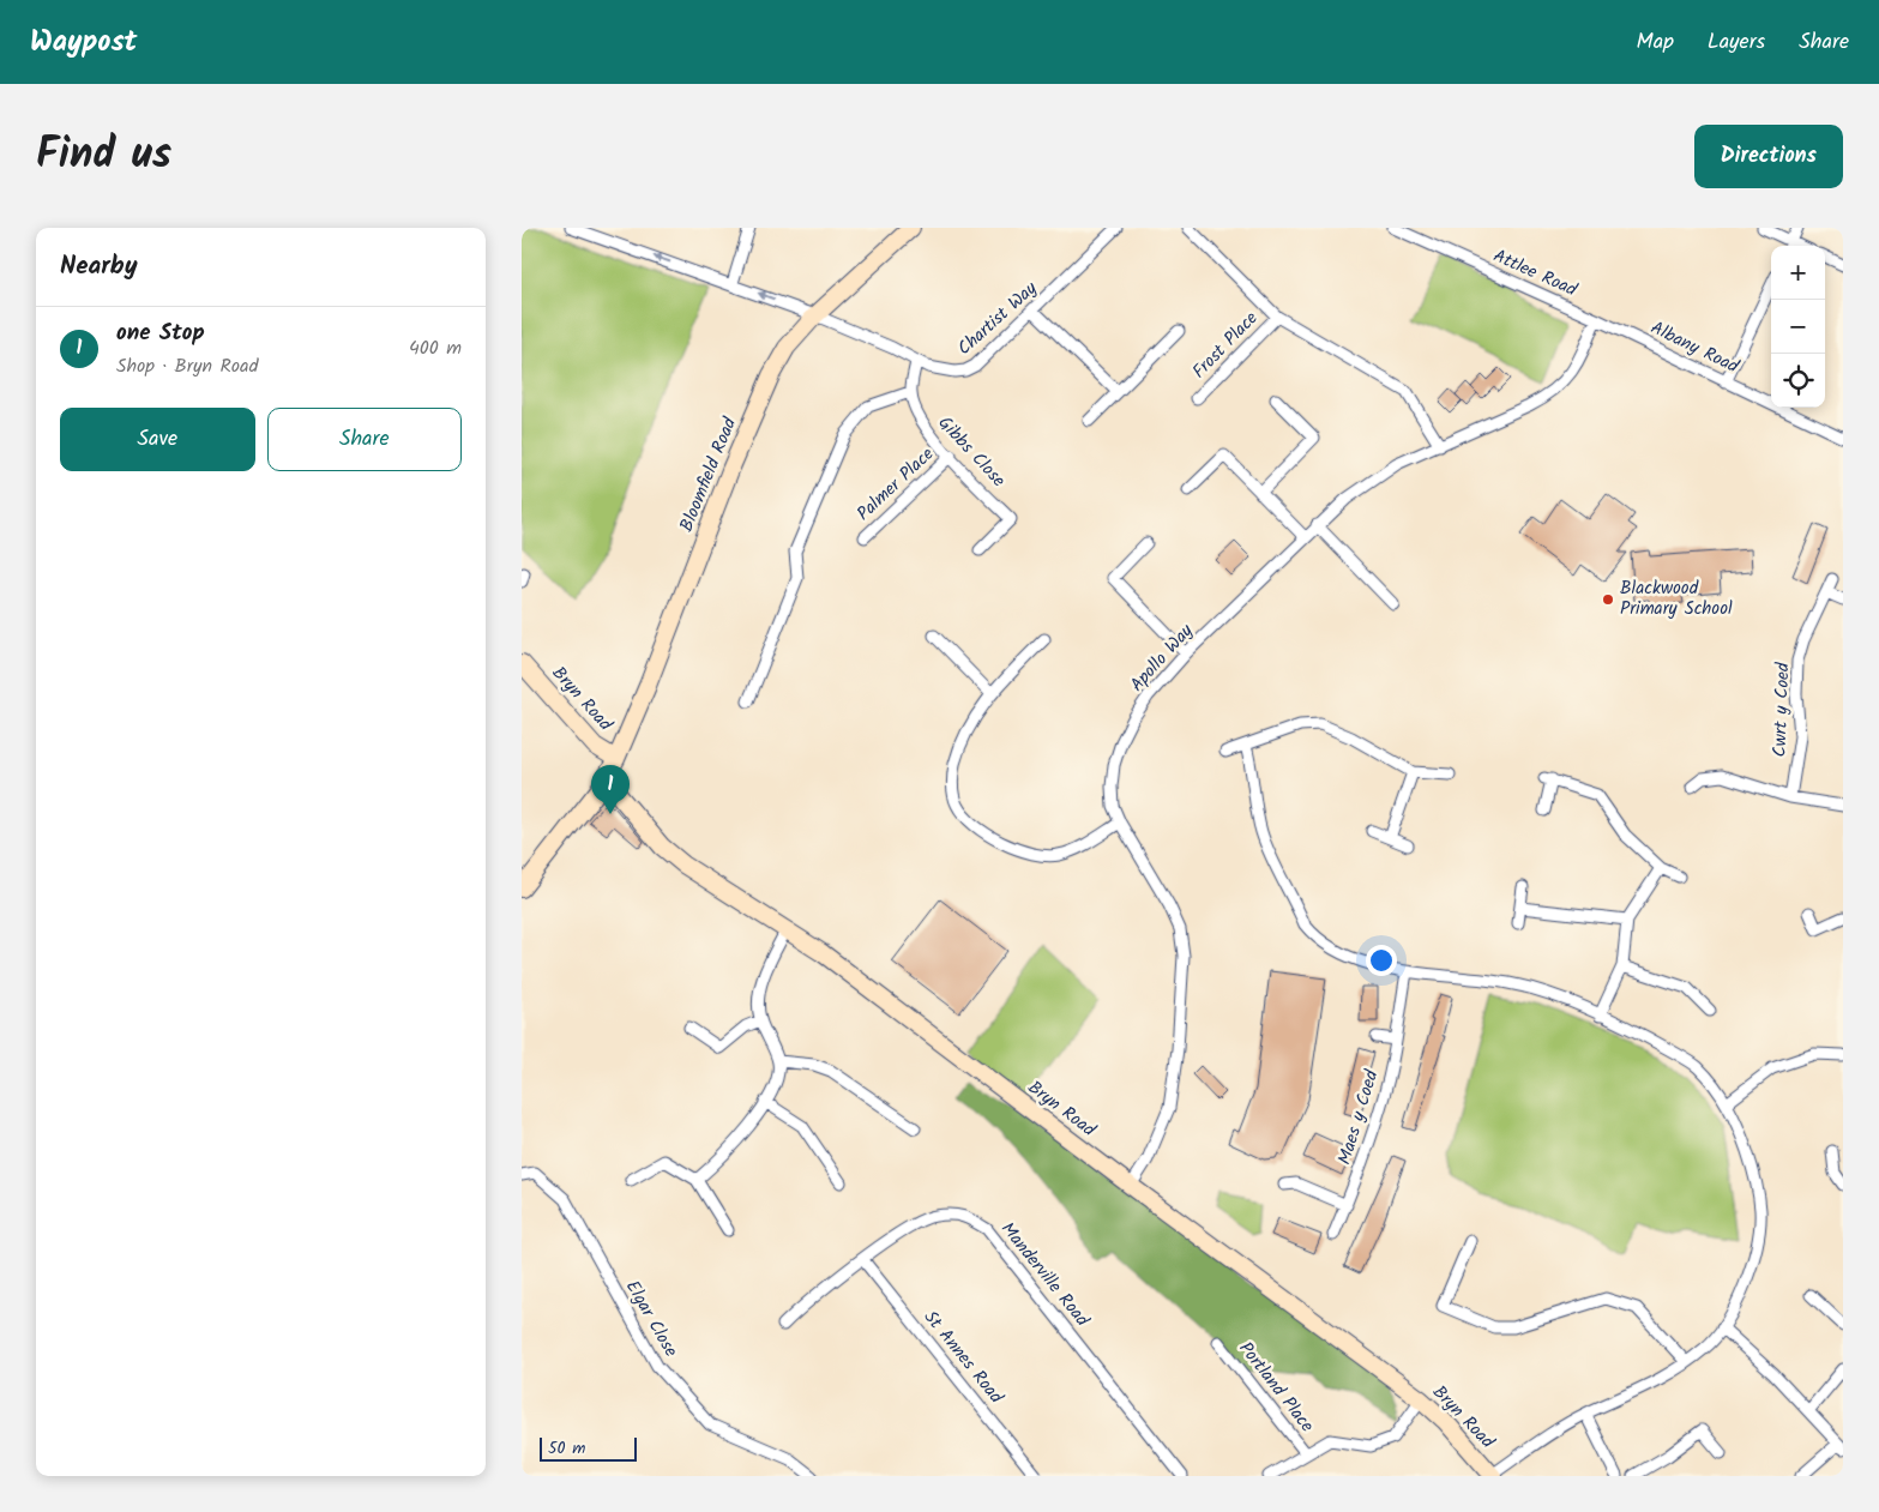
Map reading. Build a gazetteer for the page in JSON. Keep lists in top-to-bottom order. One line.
{"streets":{"street":["Attlee Road","Chartist Way","Frost Place","Albany Road","Gibbs Close","Bloomfield Road","Palmer Place","Apollo Way","Bryn Road","Cwrt y Coed","Maes y Coed","Manderville Road","Elgar Close","St Annes Road","Portland Place"]},"crossings":[["Attlee Road","Albany Road"],["Attlee Road","Apollo Way"],["Chartist Way","Gibbs Close"],["Chartist Way","Bloomfield Road"],["Albany Road","Apollo Way"],["Gibbs Close","Palmer Place"],["Bloomfield Road","Bryn Road"],["Apollo Way","Bryn Road"],["Manderville Road","St Annes Road"]],"one_way":["Chartist Way"],"places":["Blackwood Primary School"],"scale_bar":"50 m","page":{"header":"Waypost","nav":["Map","Layers","Share"],"title":"Find us","buttons":["Directions",["Save","Share"]],"heading":"Nearby","map_buttons":["+","−"],"list":[{"mark":"1","name":"one Stop","note":"Shop · Bryn Road","value":"400 m"}],"pins":"1","scale":"50 m"}}
